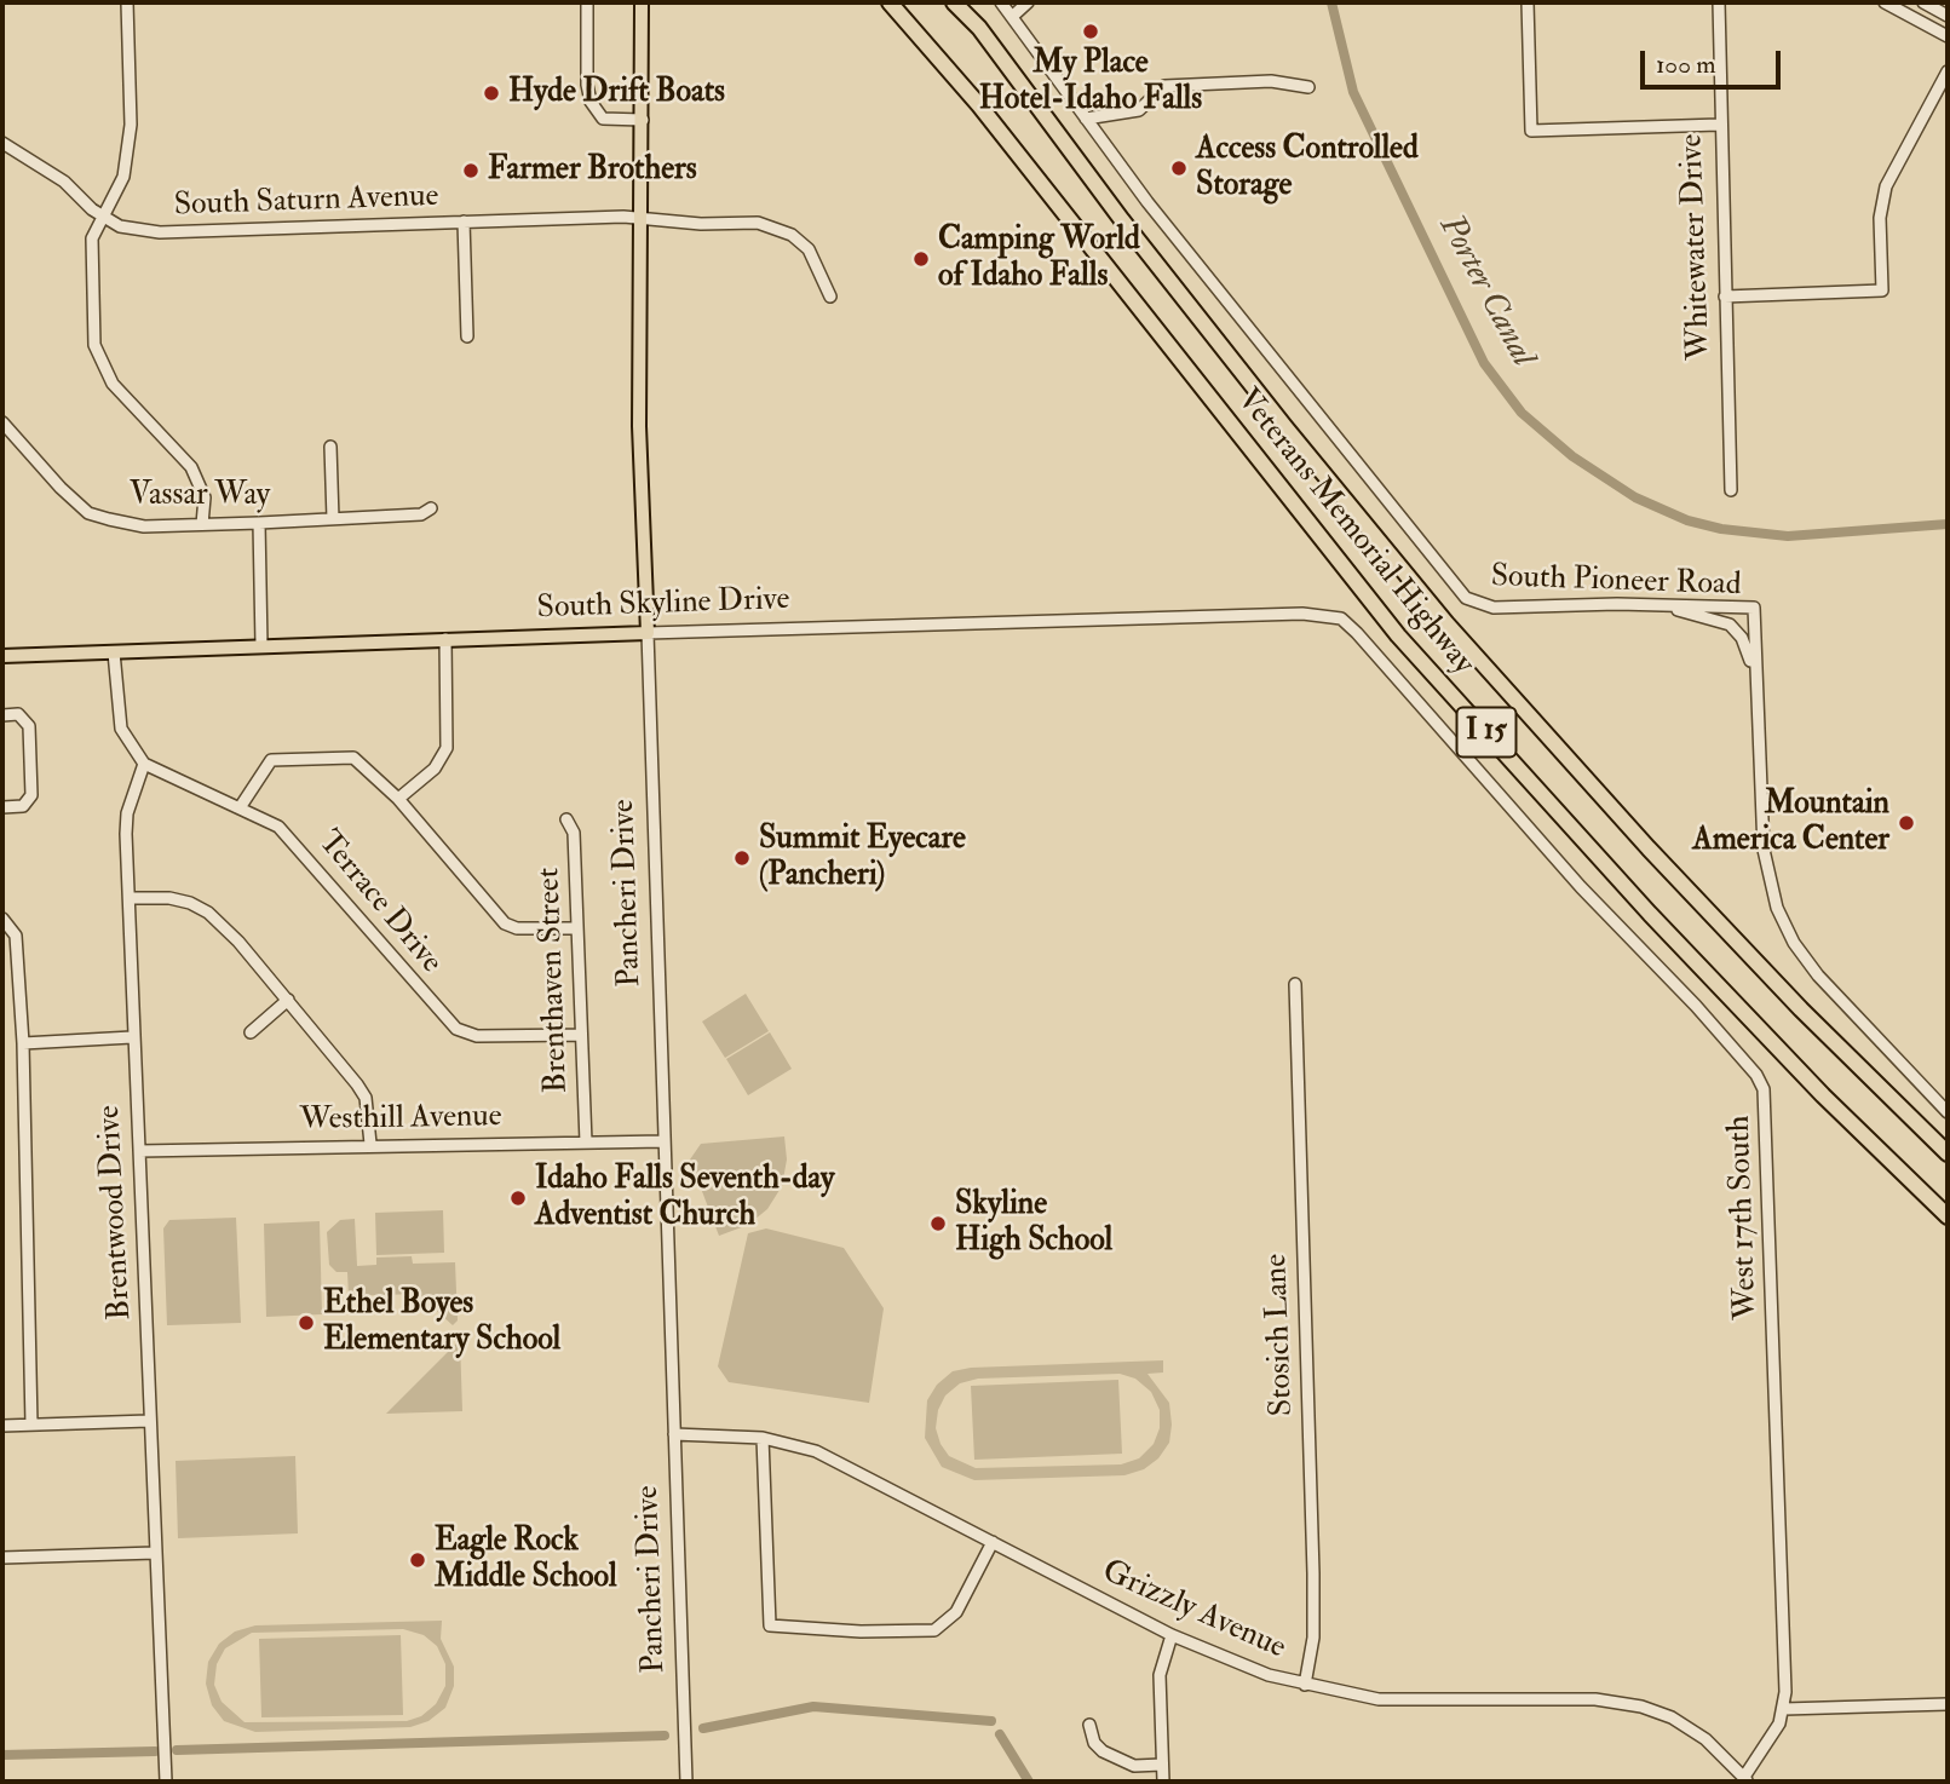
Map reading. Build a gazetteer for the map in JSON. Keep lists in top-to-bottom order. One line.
{"streets":{"highway":["Veterans Memorial Highway","I 15"],"main road":["South Skyline Drive","Pancheri Drive"],"street":["South Saturn Avenue","Whitewater Drive","Vassar Way","South Pioneer Road","Terrace Drive","Brenthaven Street","Westhill Avenue","Brentwood Drive","West 17th South","Stosich Lane","Grizzly Avenue"]},"crossings":[["South Saturn Avenue","Pancheri Drive"],["South Skyline Drive","Pancheri Drive"],["South Skyline Drive","West 17th South"],["Pancheri Drive","Westhill Avenue"],["Pancheri Drive","Grizzly Avenue"],["Terrace Drive","Brenthaven Street"],["Terrace Drive","Brentwood Drive"],["Brenthaven Street","Westhill Avenue"],["Westhill Avenue","Brentwood Drive"],["Stosich Lane","Grizzly Avenue"]],"water":["Porter Canal"],"places":["My Place Hotel-Idaho Falls","Hyde Drift Boats","Access Controlled Storage","Farmer Brothers","Camping World of Idaho Falls","Mountain America Center","Summit Eyecare (Pancheri)","Idaho Falls Seventh-day Adventist Church","Skyline High School","Ethel Boyes Elementary School","Eagle Rock Middle School"],"scale_bar":"100 m"}
